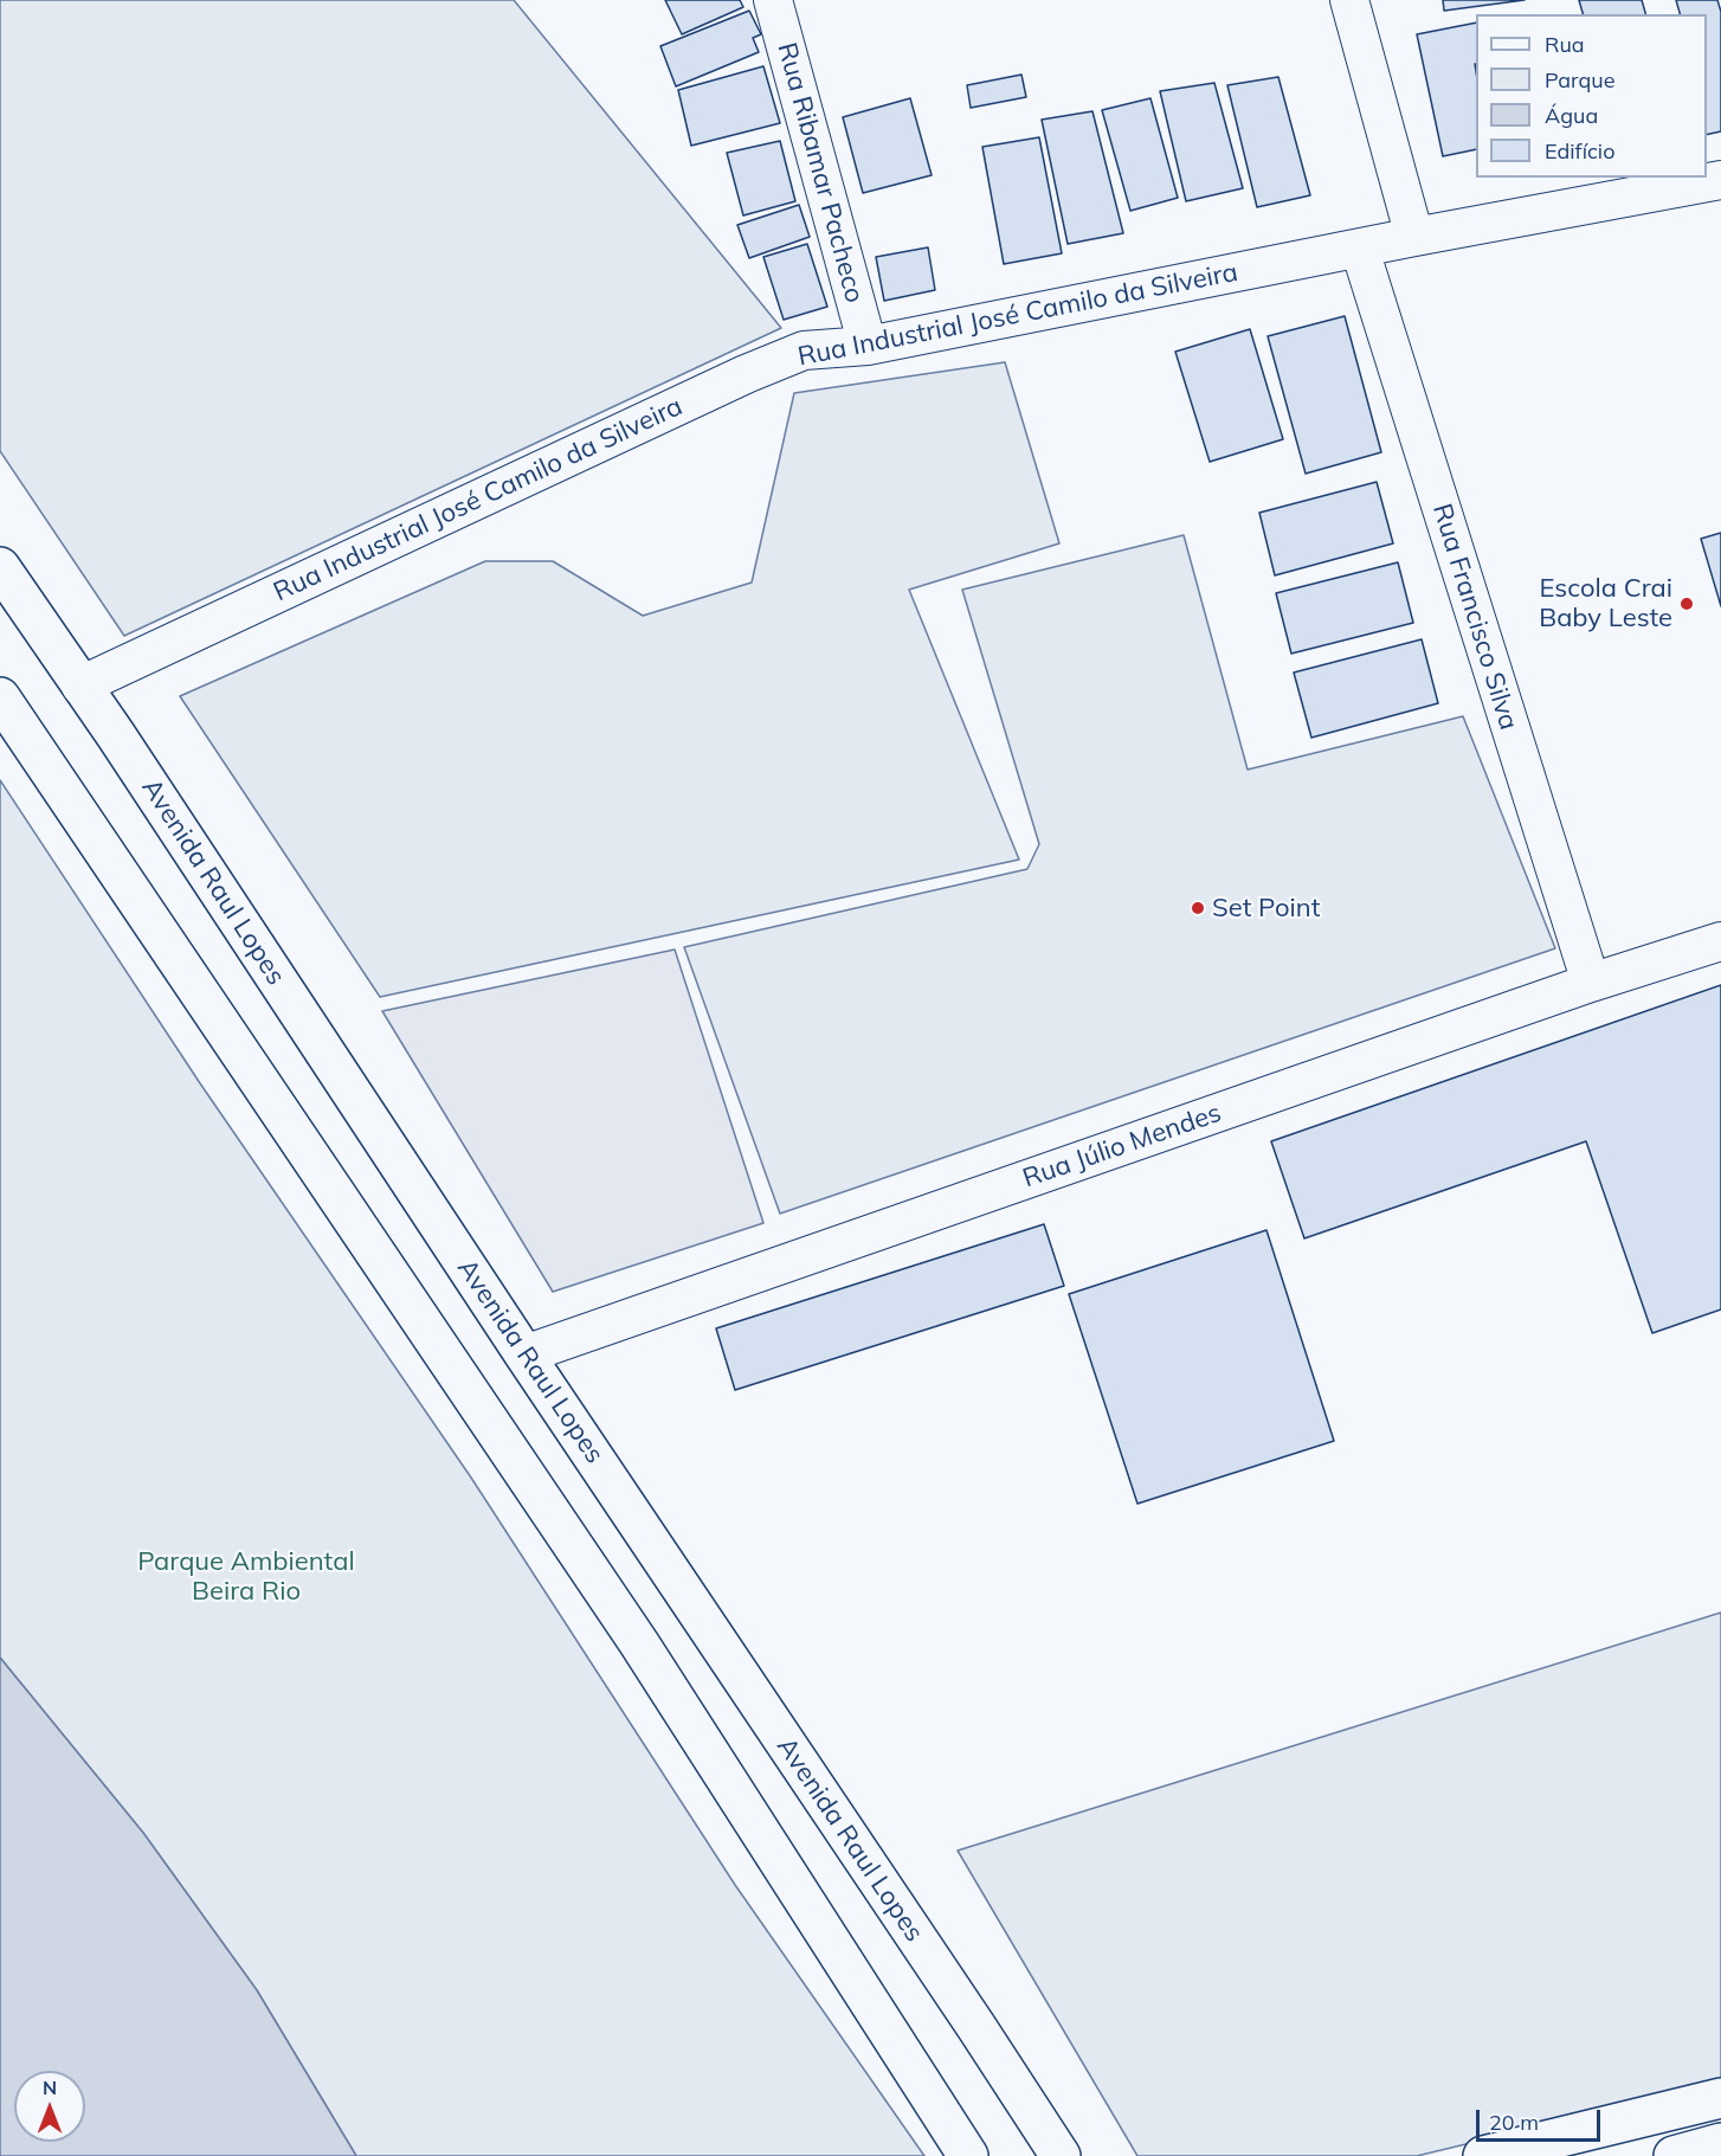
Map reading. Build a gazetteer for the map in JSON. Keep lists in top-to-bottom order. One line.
{"streets":{"main road":["Avenida Raul Lopes"],"street":["Rua Ribamar Pacheco","Rua Industrial José Camilo da Silveira","Rua Francisco Silva","Rua Júlio Mendes"]},"crossings":[["Rua Ribamar Pacheco","Rua Industrial José Camilo da Silveira"],["Rua Industrial José Camilo da Silveira","Rua Francisco Silva"],["Rua Industrial José Camilo da Silveira","Avenida Raul Lopes"],["Rua Francisco Silva","Rua Júlio Mendes"],["Avenida Raul Lopes","Rua Júlio Mendes"]],"parks":["Parque Ambiental Beira Rio"],"places":["Escola Crai Baby Leste","Set Point"],"legend":["Rua","Parque","Água","Edifício"],"scale_bar":"20 m","north":"top"}
